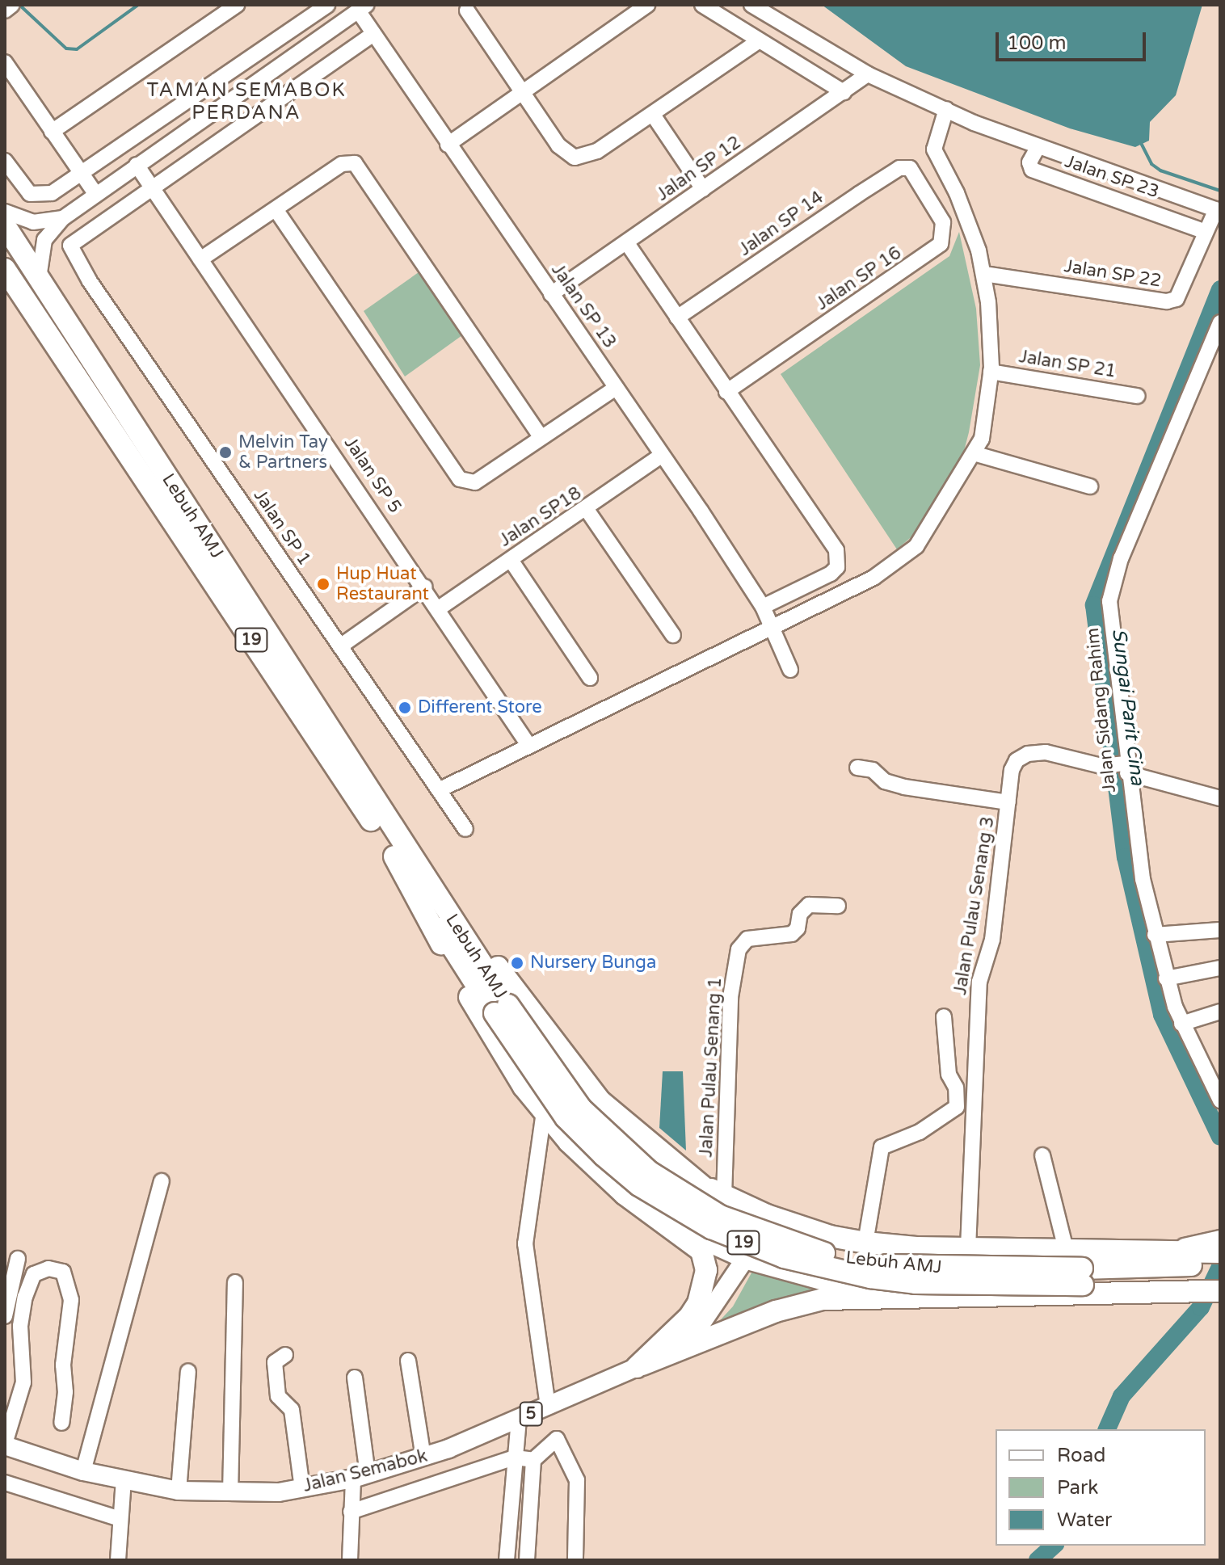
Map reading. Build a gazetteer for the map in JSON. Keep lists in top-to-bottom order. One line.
{"streets":{"highway":["Lebuh AMJ","19"],"main road":["5","Jalan Semabok"],"street":["Jalan SP 12","Jalan SP 23","Jalan SP 14","Jalan SP 22","Jalan SP 16","Jalan SP 13","Jalan SP 21","Jalan SP 5","Jalan SP18","Jalan SP 1","Jalan Sidang Rahim","Jalan Pulau Senang 3","Jalan Pulau Senang 1"]},"crossings":[["Jalan SP 12","Jalan SP 13"],["Jalan SP 23","Jalan SP 22"],["Jalan SP 14","Jalan SP 16"],["Jalan SP 13","Jalan SP18"],["Jalan SP 5","Jalan SP18"],["Jalan SP 5","Jalan SP 1"],["Jalan Sidang Rahim","Jalan Pulau Senang 3"]],"districts":["TAMAN SEMABOK PERDANA"],"water":["Sungai Parit Cina"],"places":["Melvin Tay & Partners","Hup Huat Restaurant","Different Store","Nursery Bunga"],"legend":["Road","Park","Water"],"scale_bar":"100 m"}
